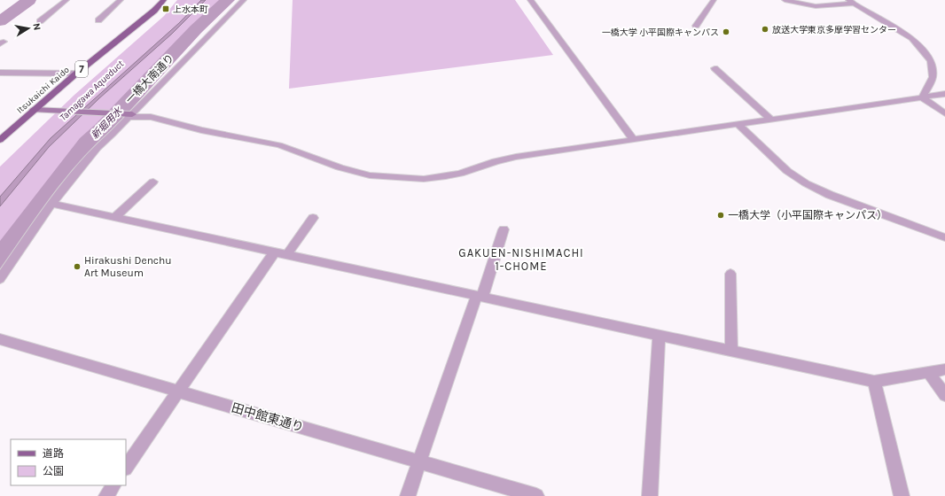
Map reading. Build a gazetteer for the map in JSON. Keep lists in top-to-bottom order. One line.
{"streets":{"main road":["7","Itsukaichi Kaido"],"street":["一橋大南通り","田中館東通り"]},"districts":["GAKUEN-NISHIMACHI 1-CHOME"],"water":["Tamagawa Aqueduct","新堀用水"],"places":{"transit":["上水本町"],"other":["放送大学東京多摩学習センター","一橋大学 小平国際キャンパス","一橋大学（小平国際キャンパス）","Hirakushi Denchu Art Museum"]},"legend":["道路","公園"],"north":"right"}
